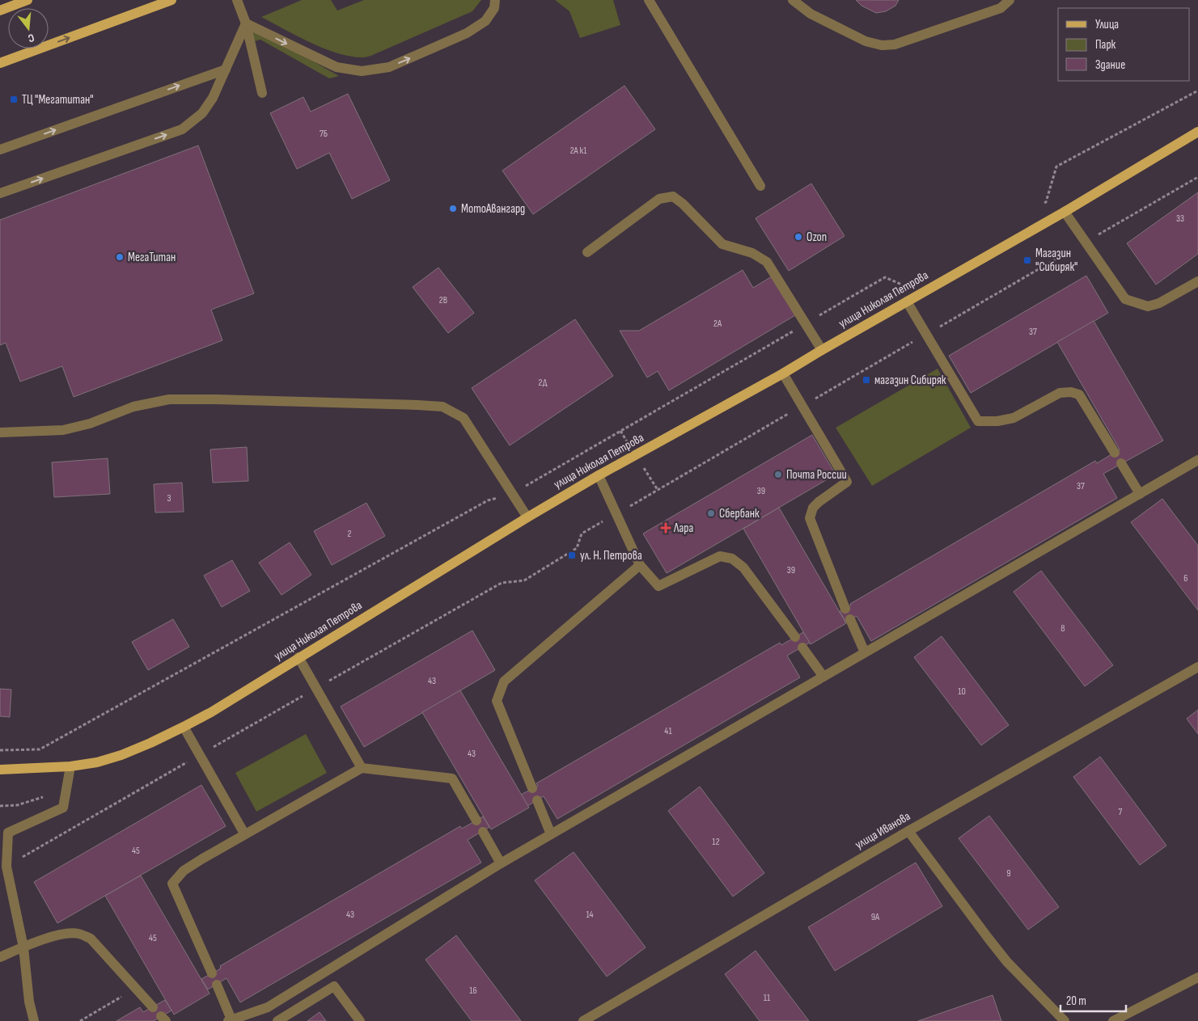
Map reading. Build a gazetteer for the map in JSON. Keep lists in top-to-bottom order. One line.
{"streets":{"main road":["улица Николая Петрова"],"street":["улица Иванова"]},"places":{"transit":["ТЦ \"Мегатитан\"","Магазин \"Сибиряк\"","магазин Сибиряк","ул. Н. Петрова"],"other":["МотоАвангард","Ozon","МегаТитан","Почта России","Сбербанк"],"health":["Лара"]},"house_numbers":["7Б","2А к1","33","2В","2А","37","2Д","37","39","3","2","39","6","8","43","10","41","43","7","12","45","9","43","14","9А","45","16","11"],"legend":["Улица","Парк","Здание"],"scale_bar":"20 m","north":"bottom"}
